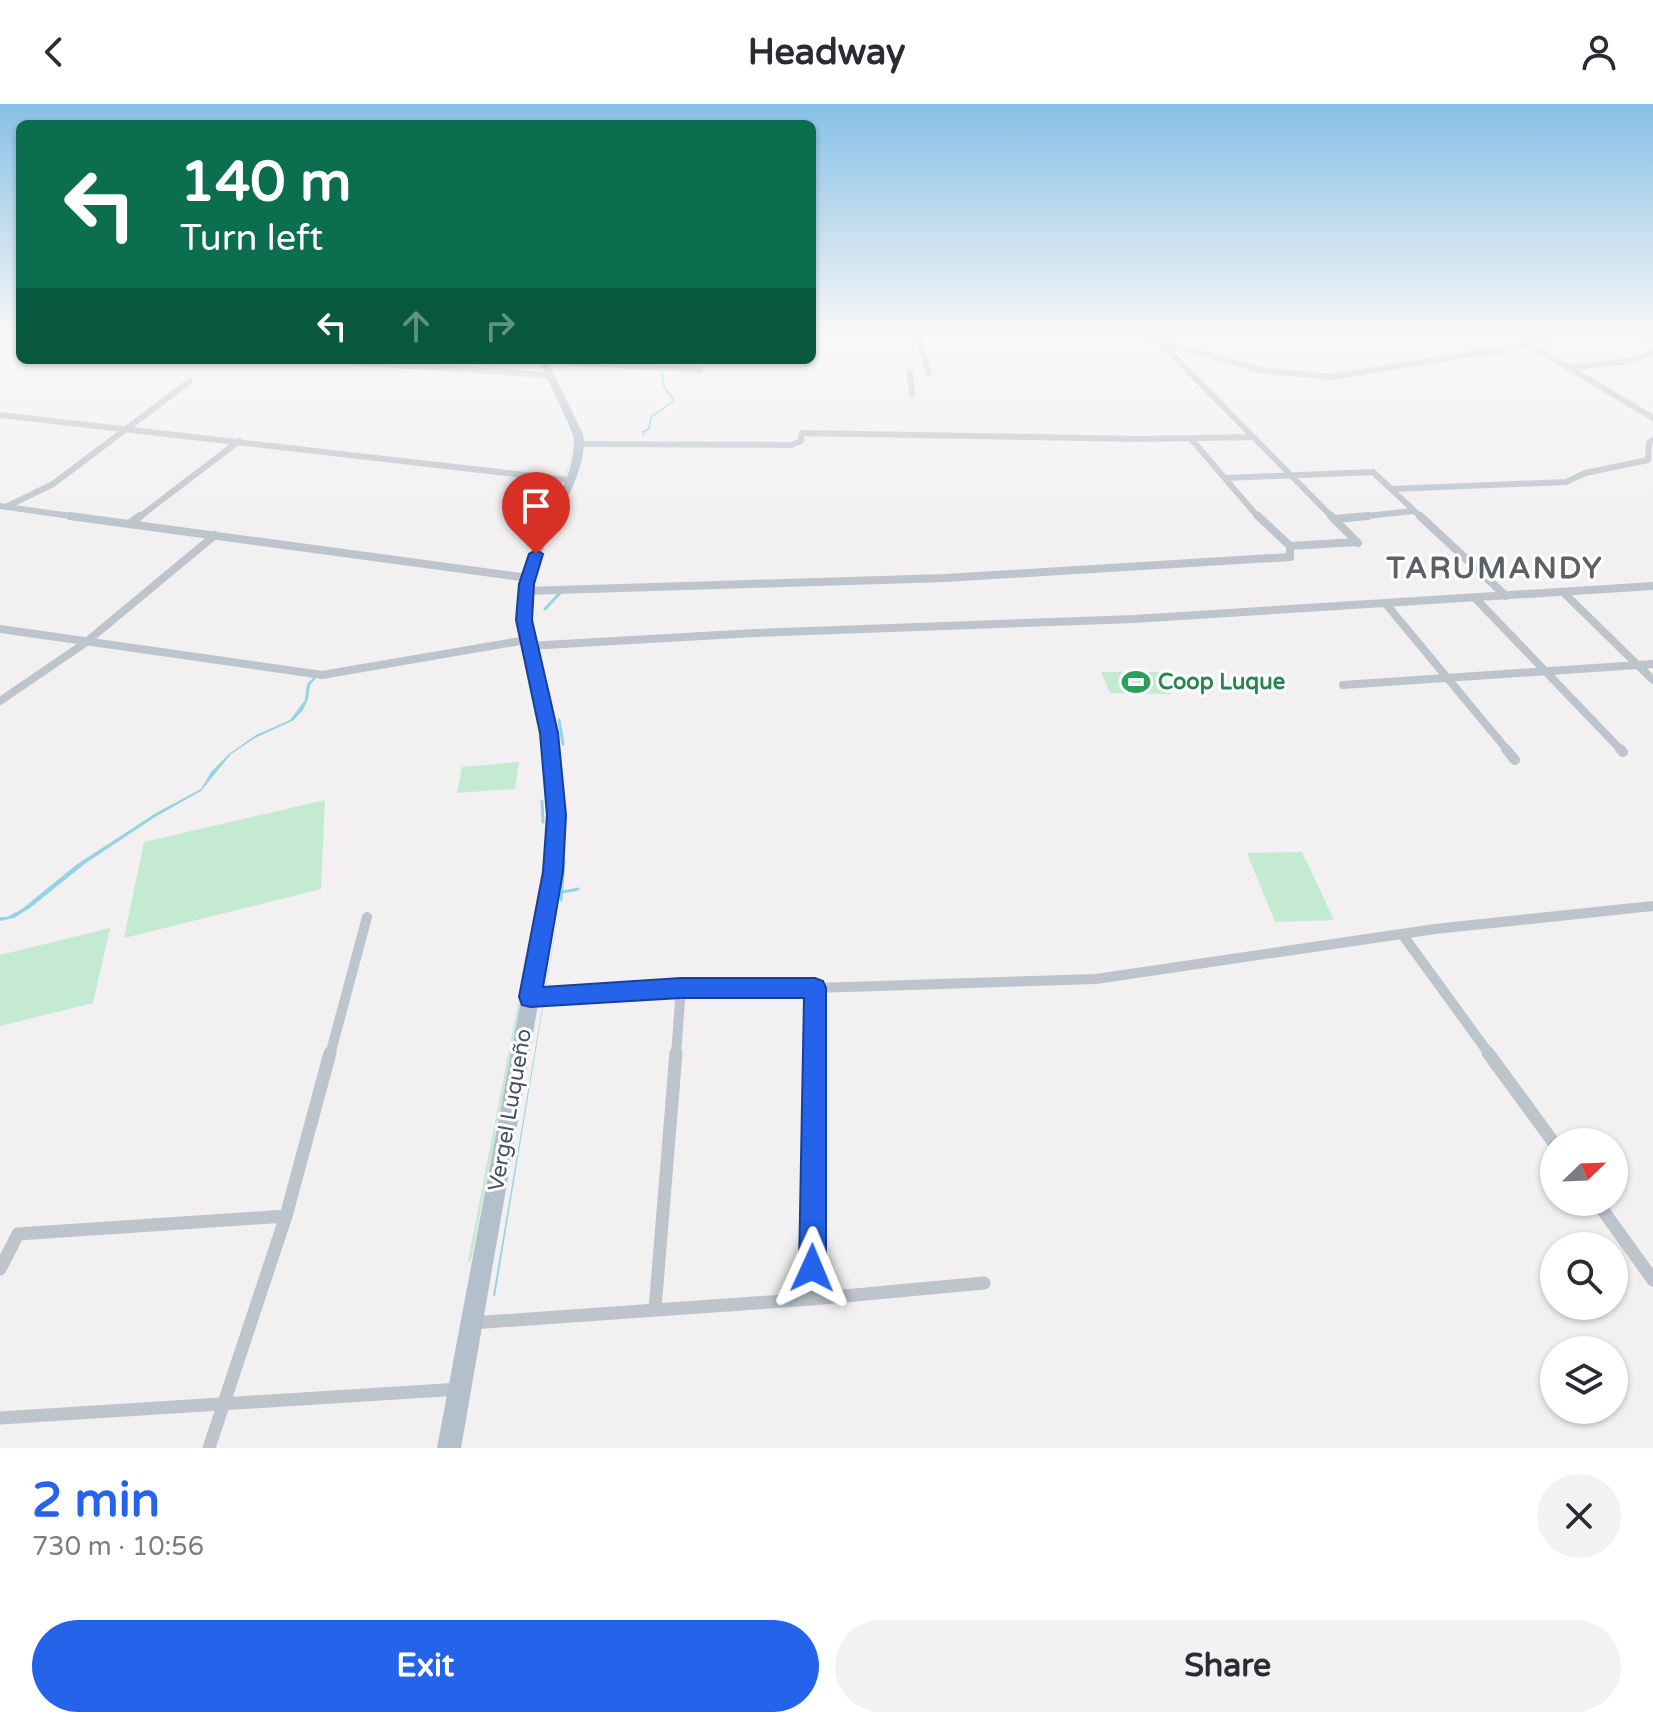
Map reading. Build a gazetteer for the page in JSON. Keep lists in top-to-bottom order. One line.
{"streets":{"main road":["Vergel Luqueño"]},"districts":["TARUMANDY"],"places":{"sports":["Coop Luque"]},"north":"top right","page":{"header":"Headway","turn":["140 m","Turn left"],"heading":["2 min","730 m · 10:56"],"buttons":["Exit","Share"]}}
